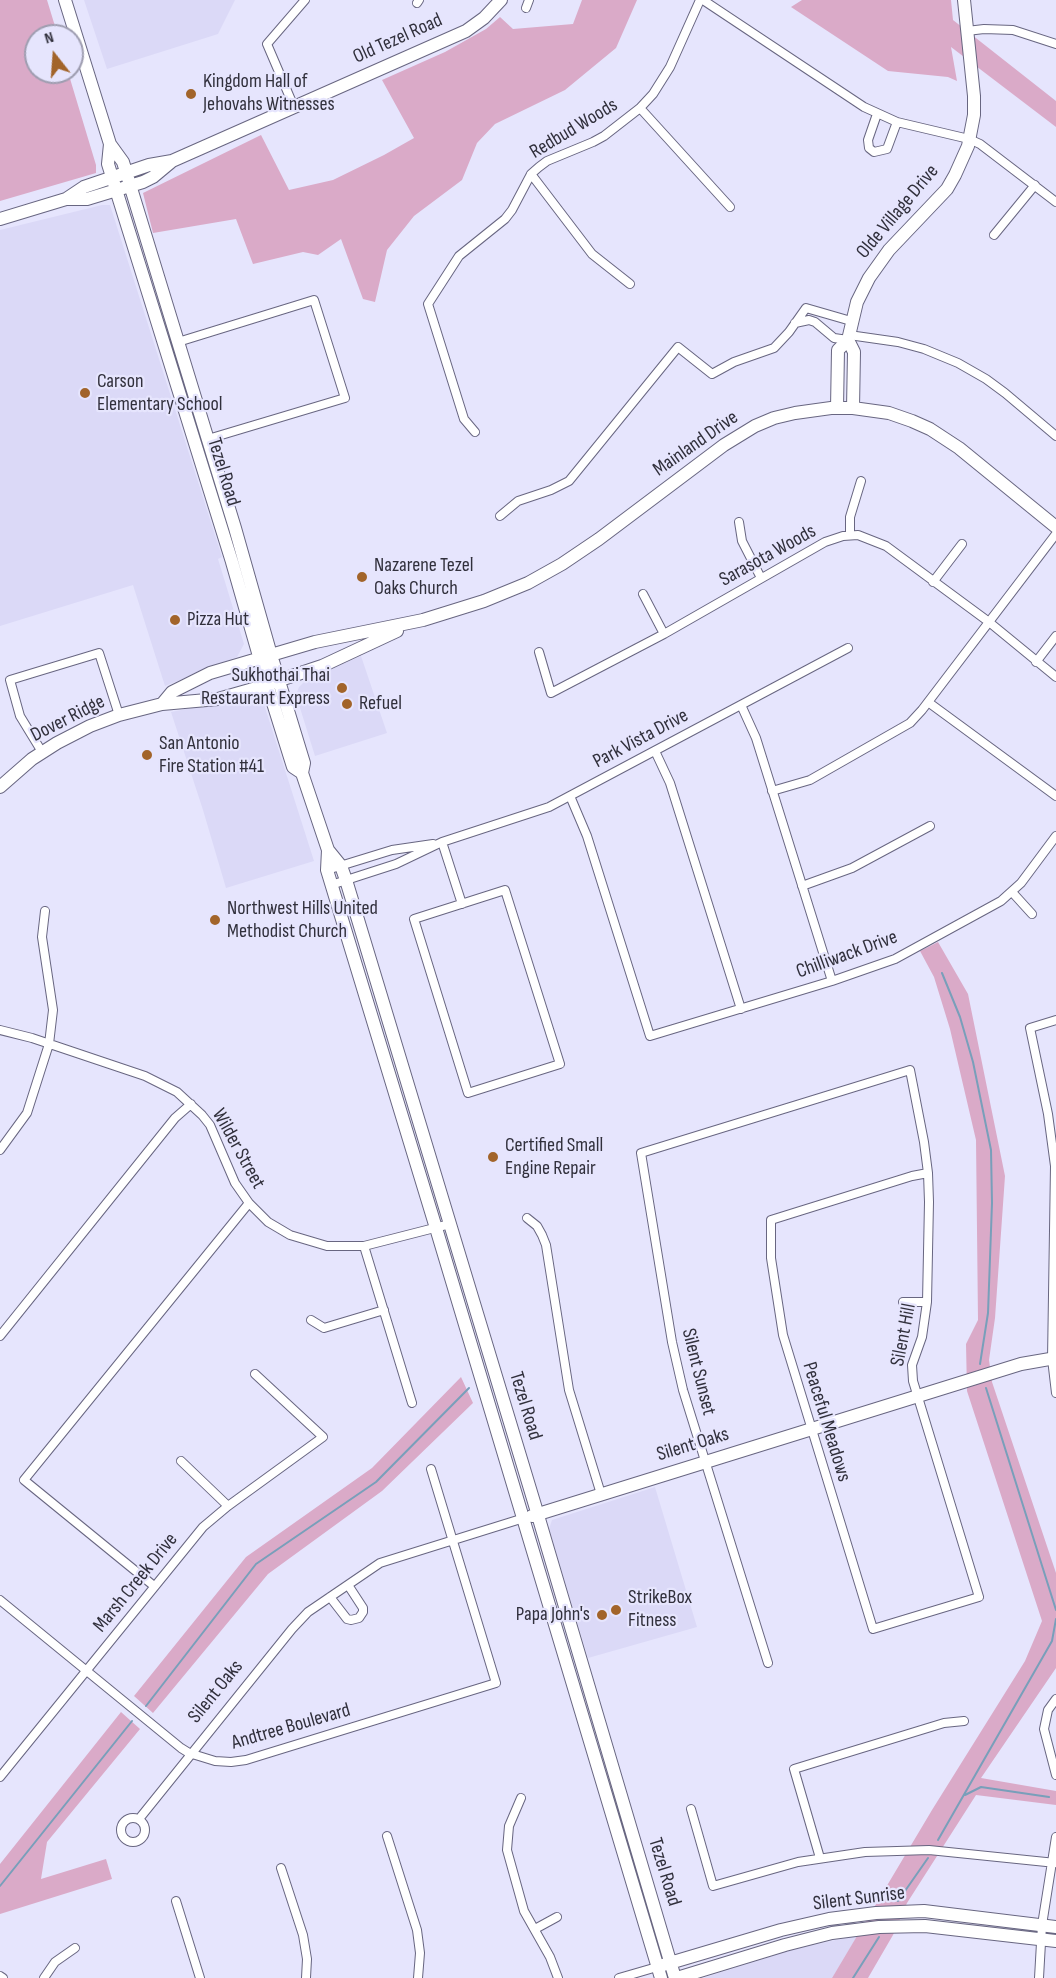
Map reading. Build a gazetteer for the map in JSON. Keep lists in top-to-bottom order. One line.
{"streets":{"main road":["Old Tezel Road","Olde Village Drive","Mainland Drive","Tezel Road","Dover Ridge","Silent Oaks","Silent Sunrise"],"street":["Redbud Woods","Sarasota Woods","Park Vista Drive","Chilliwack Drive","Wilder Street","Silent Hill","Silent Sunset","Peaceful Meadows","Marsh Creek Drive","Andtree Boulevard"]},"crossings":[["Old Tezel Road","Tezel Road"],["Olde Village Drive","Mainland Drive"],["Mainland Drive","Tezel Road"],["Mainland Drive","Dover Ridge"],["Tezel Road","Dover Ridge"],["Tezel Road","Park Vista Drive"],["Tezel Road","Wilder Street"],["Tezel Road","Silent Oaks"],["Tezel Road","Silent Sunrise"],["Park Vista Drive","Chilliwack Drive"],["Silent Hill","Silent Sunset"],["Silent Hill","Peaceful Meadows"],["Silent Hill","Silent Oaks"],["Silent Sunset","Silent Oaks"],["Peaceful Meadows","Silent Oaks"],["Silent Oaks","Andtree Boulevard"],["Marsh Creek Drive","Andtree Boulevard"]],"places":["Kingdom Hall of Jehovahs Witnesses","Carson Elementary School","Nazarene Tezel Oaks Church","Pizza Hut","Sukhothai Thai Restaurant Express","Refuel","San Antonio Fire Station #41","Northwest Hills United Methodist Church","Certified Small Engine Repair","StrikeBox Fitness","Papa John's"],"north":"top"}
